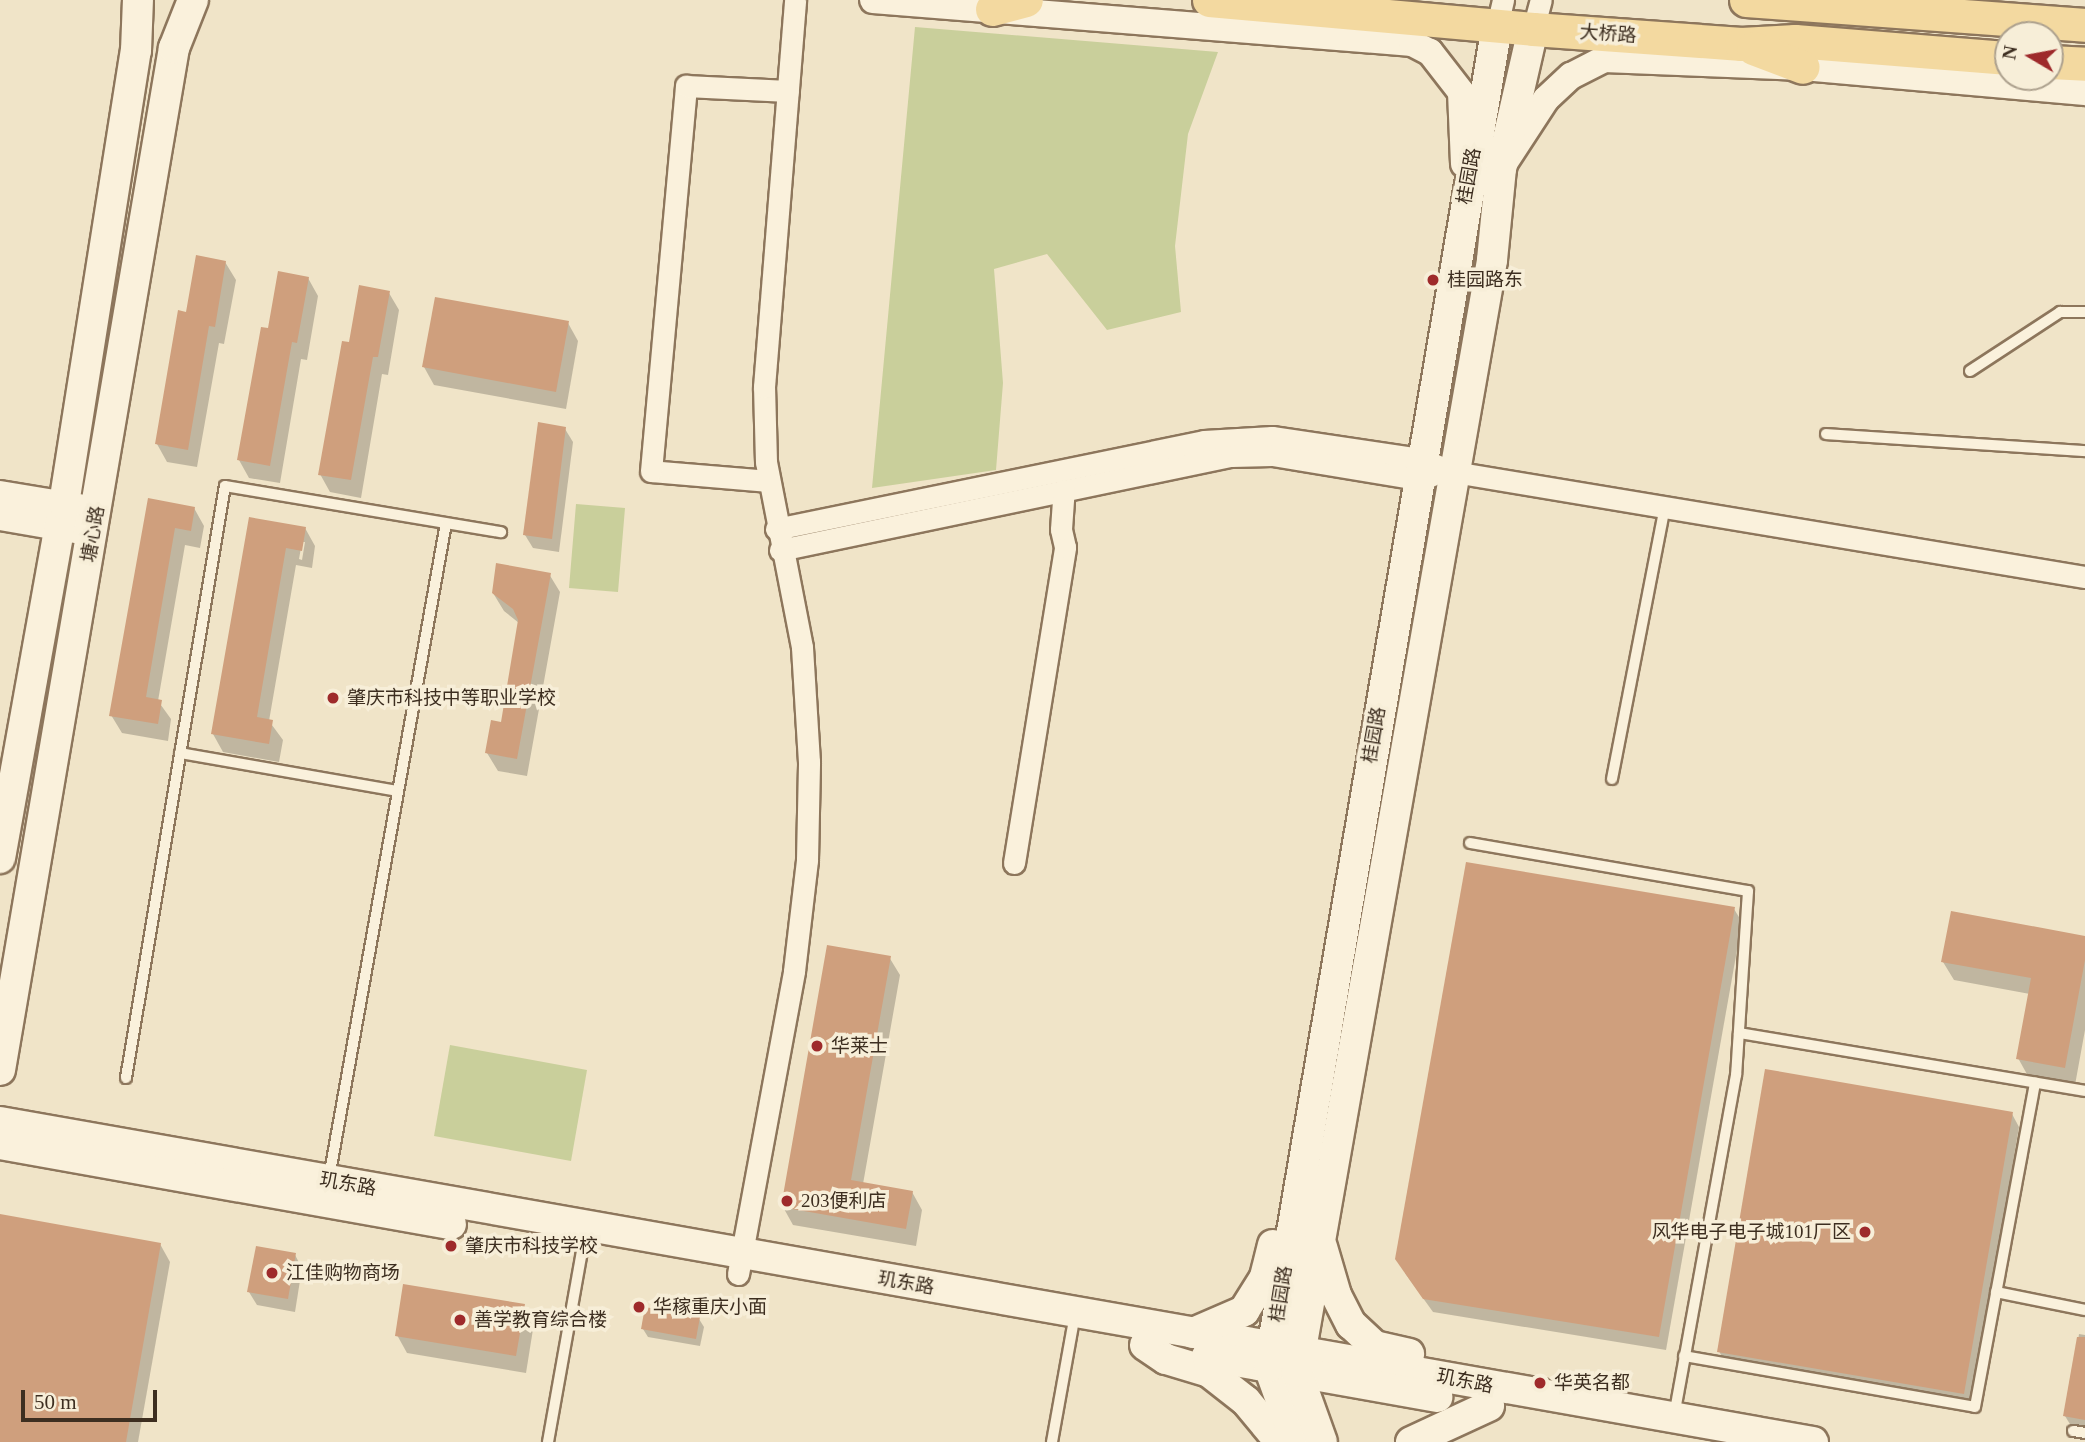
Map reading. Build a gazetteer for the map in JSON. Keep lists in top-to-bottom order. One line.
{"streets":{"main road":["大桥路","桂园路","塘心路","玑东路"]},"crossings":[["大桥路","桂园路"],["桂园路","玑东路"]],"places":["桂园路东","肇庆市科技中等职业学校","华莱士","203便利店","风华电子电子城101厂区","肇庆市科技学校","江佳购物商场","华稼重庆小面","善学教育综合楼","华英名都"],"scale_bar":"50 m","north":"left"}
